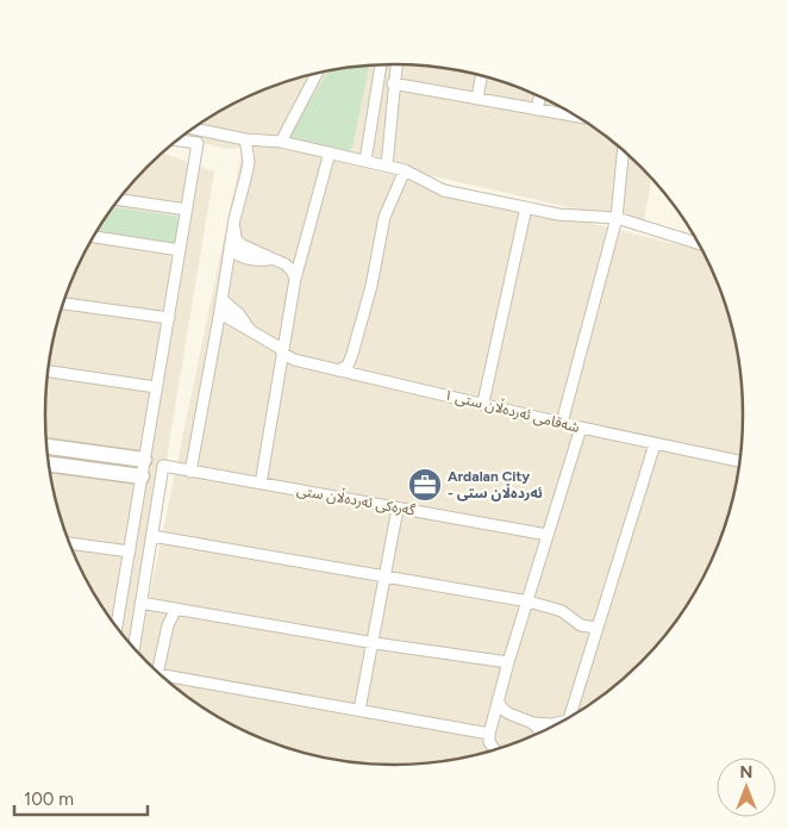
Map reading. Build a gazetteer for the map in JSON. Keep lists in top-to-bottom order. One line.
{"streets":{"street":["شەقامی ئەردەڵان ستی ١","گەرەکی ئەردەڵان ستی"]},"places":{"office":["Ardalan City - ئەردەڵان ستی"]},"scale_bar":"100 m","north":"top"}
